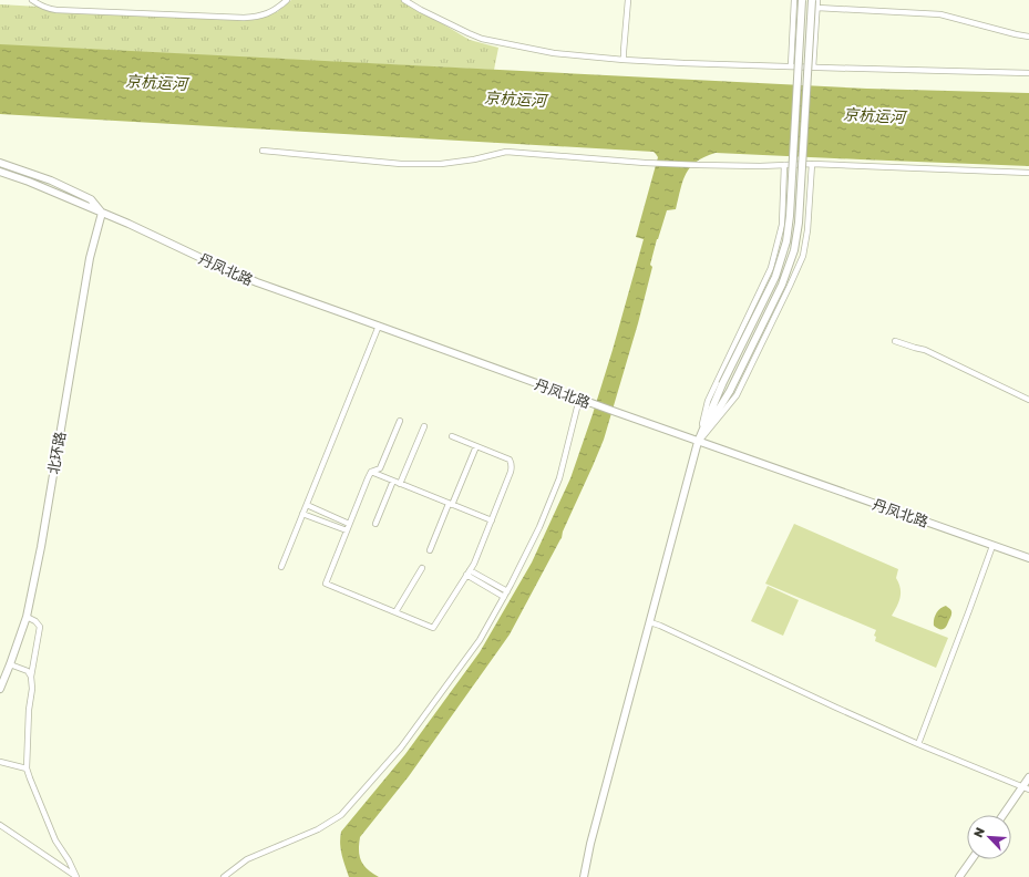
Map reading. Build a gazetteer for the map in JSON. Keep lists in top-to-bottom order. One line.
{"streets":{"main road":["丹凤北路","北环路"]},"crossings":[["丹凤北路","北环路"]],"water":["京杭运河"],"north":"top left"}
